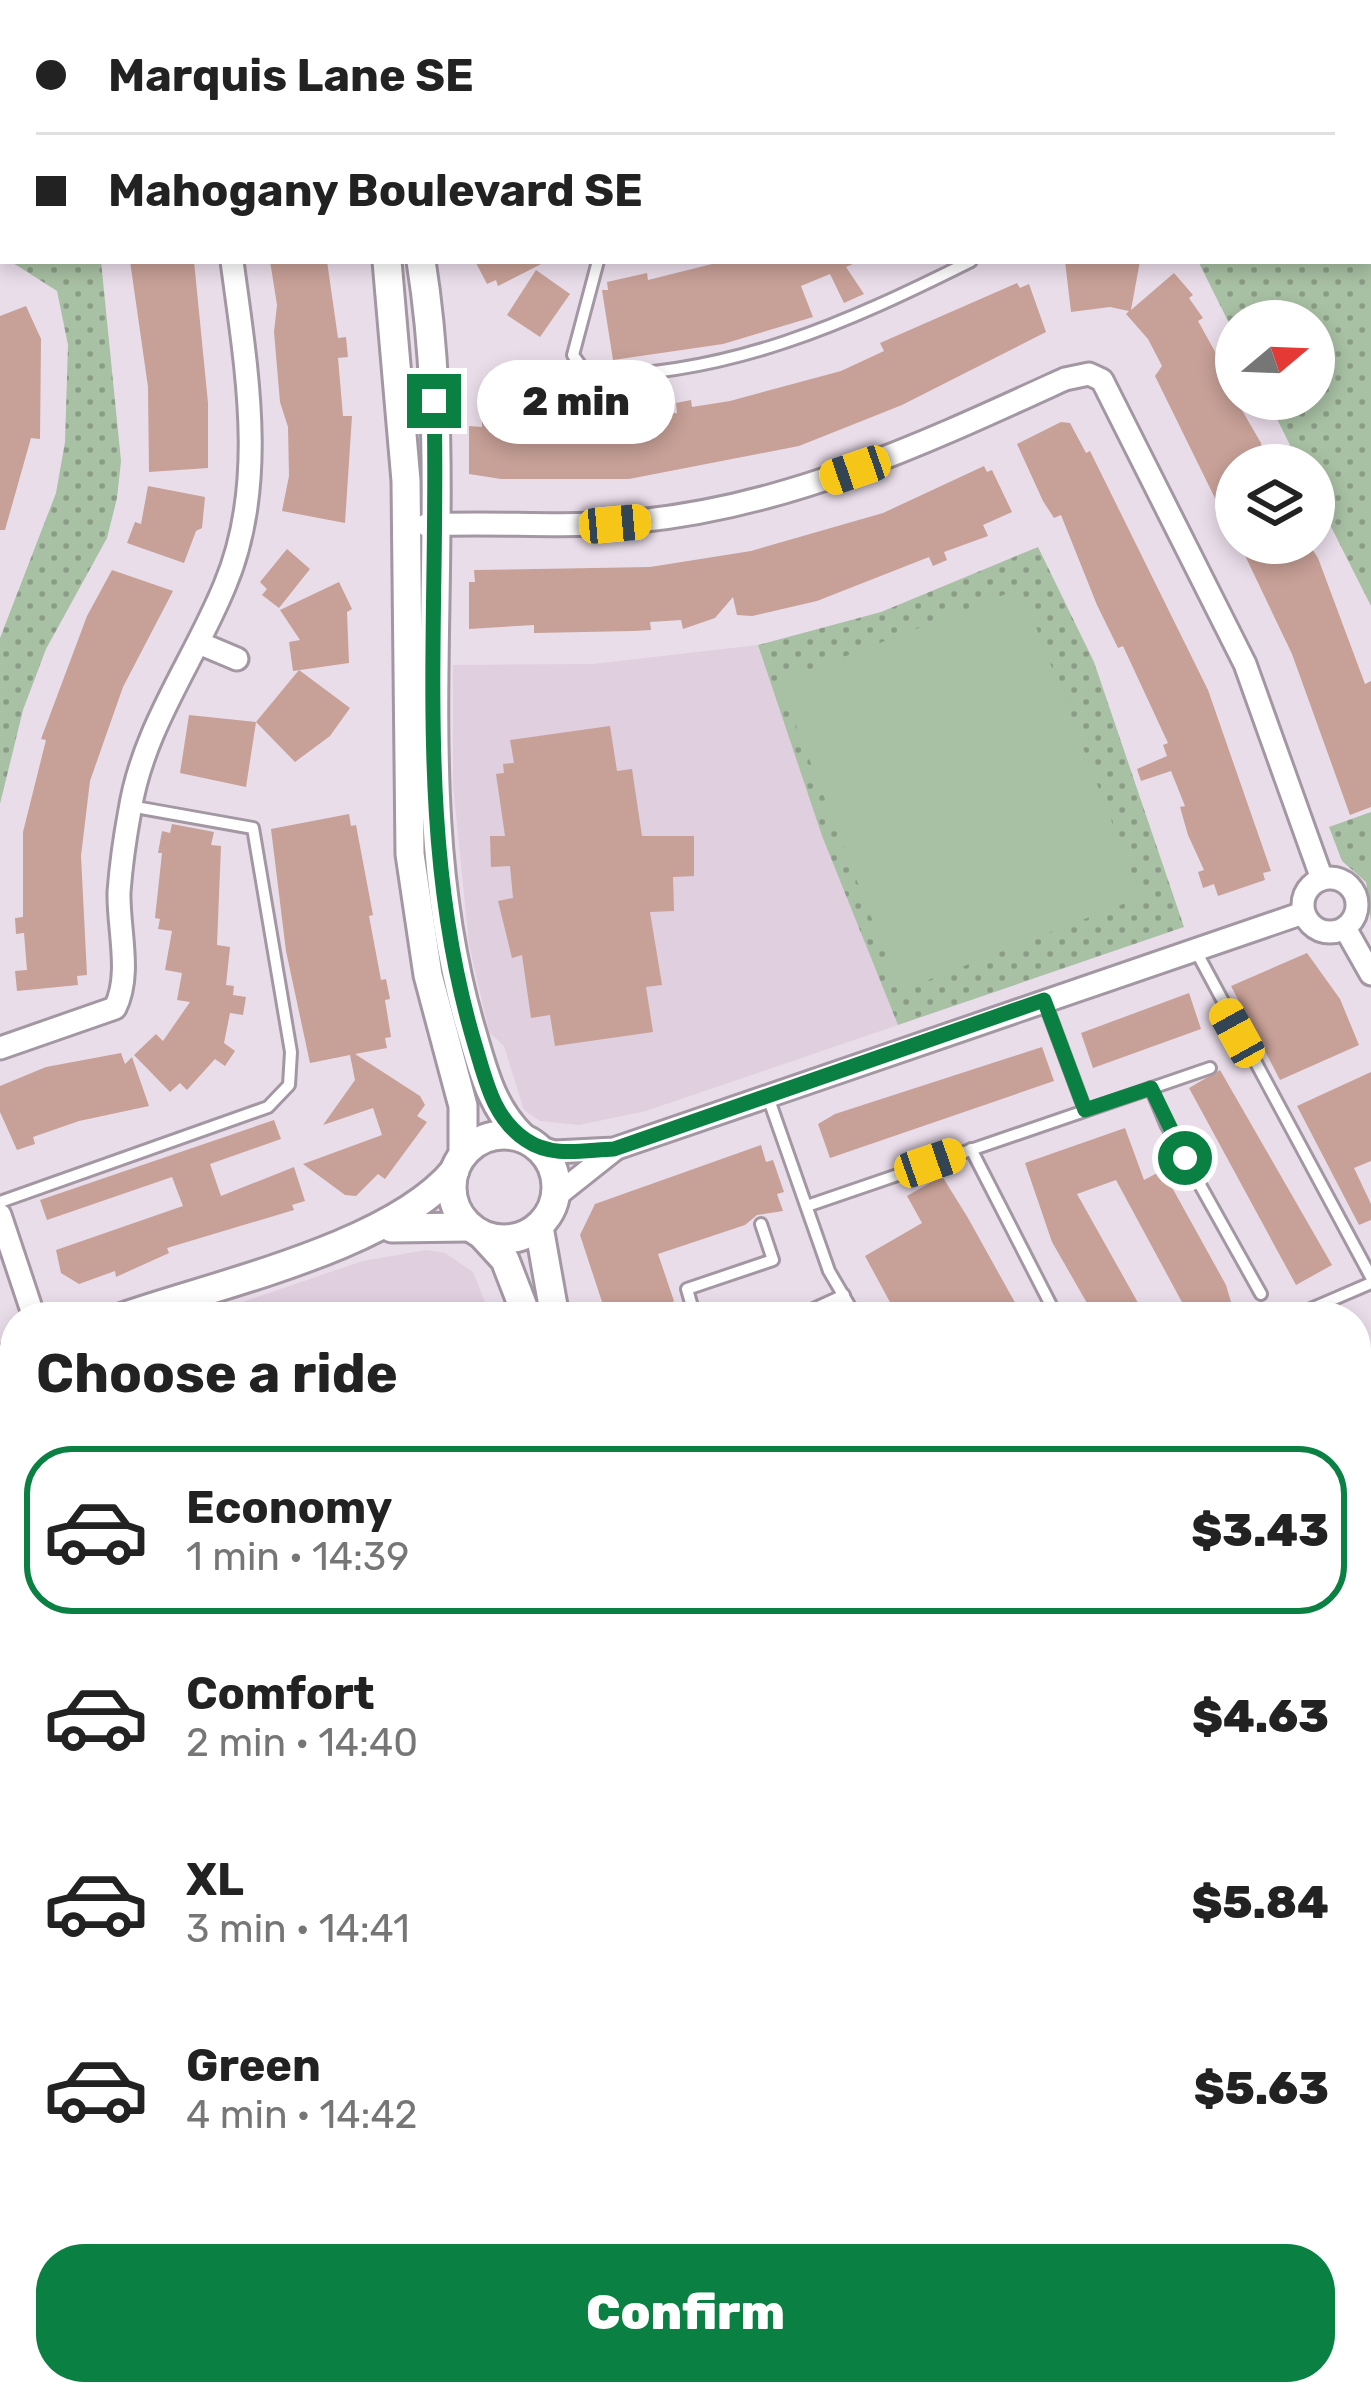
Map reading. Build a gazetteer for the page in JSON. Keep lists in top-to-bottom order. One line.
{"north":"right","page":{"banner":["Marquis Lane SE","Mahogany Boulevard SE"],"bubble":"2 min","heading":"Choose a ride","list":[{"name":"Economy","note":"1 min · 14:39","value":"$3.43"},{"name":"Comfort","note":"2 min · 14:40","value":"$4.63"},{"name":"XL","note":"3 min · 14:41","value":"$5.84"},{"name":"Green","note":"4 min · 14:42","value":"$5.63"}],"buttons":"Confirm"}}
